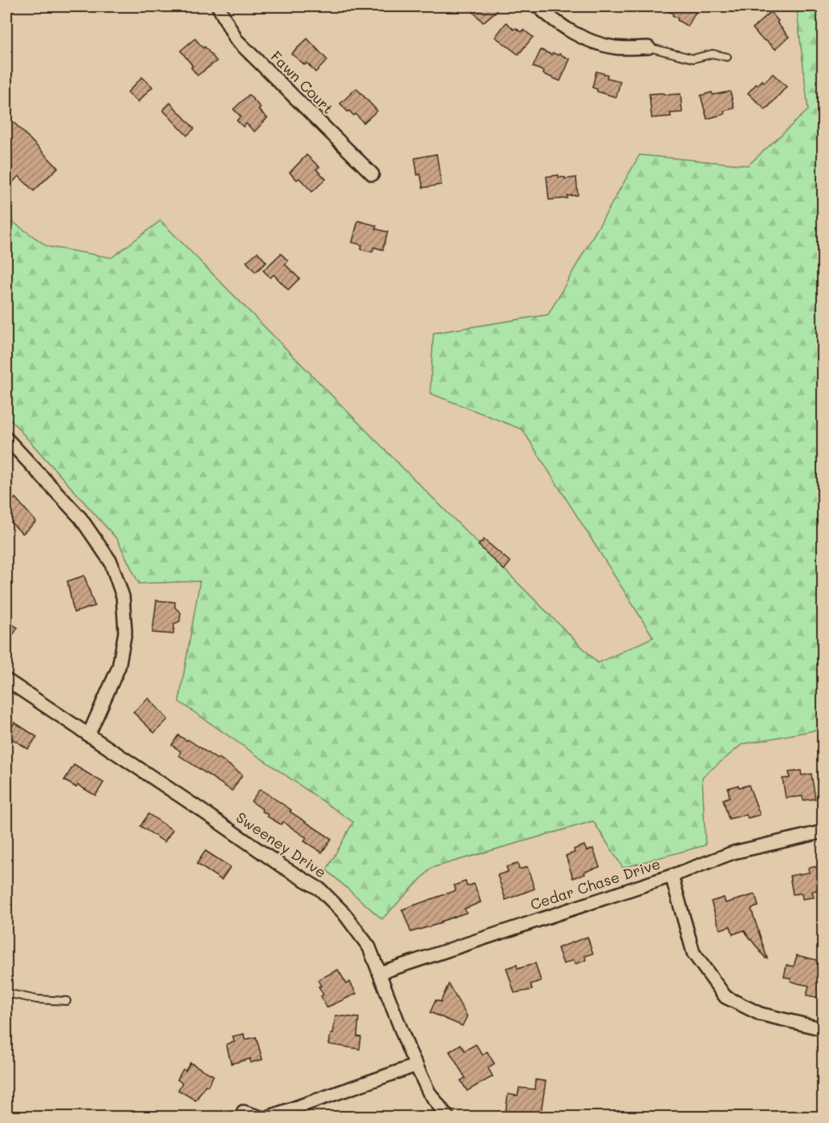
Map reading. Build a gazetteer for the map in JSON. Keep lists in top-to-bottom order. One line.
{"streets":{"street":["Fawn Court","Sweeney Drive","Cedar Chase Drive"]},"crossings":[["Sweeney Drive","Cedar Chase Drive"]]}
